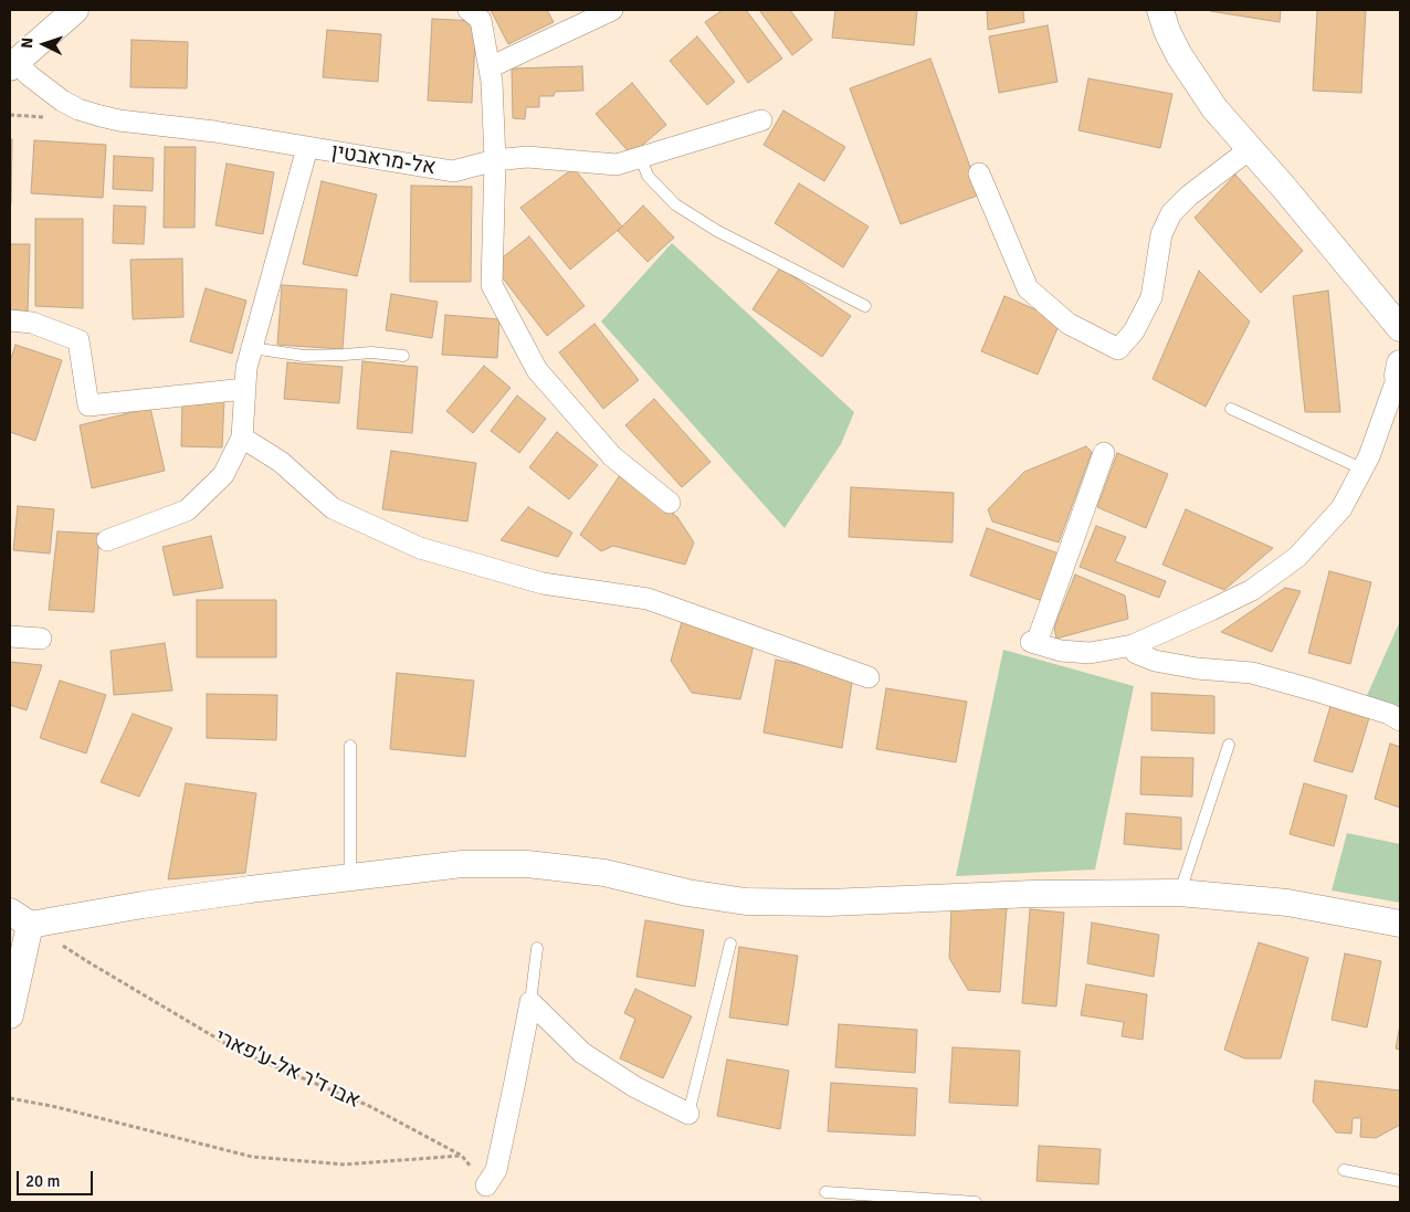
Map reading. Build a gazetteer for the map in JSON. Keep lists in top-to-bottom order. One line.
{"streets":{"street":["אל-מראבטין"],"path":["אבו ד'ר אל-ע'פארי"]},"scale_bar":"20 m","north":"left"}
